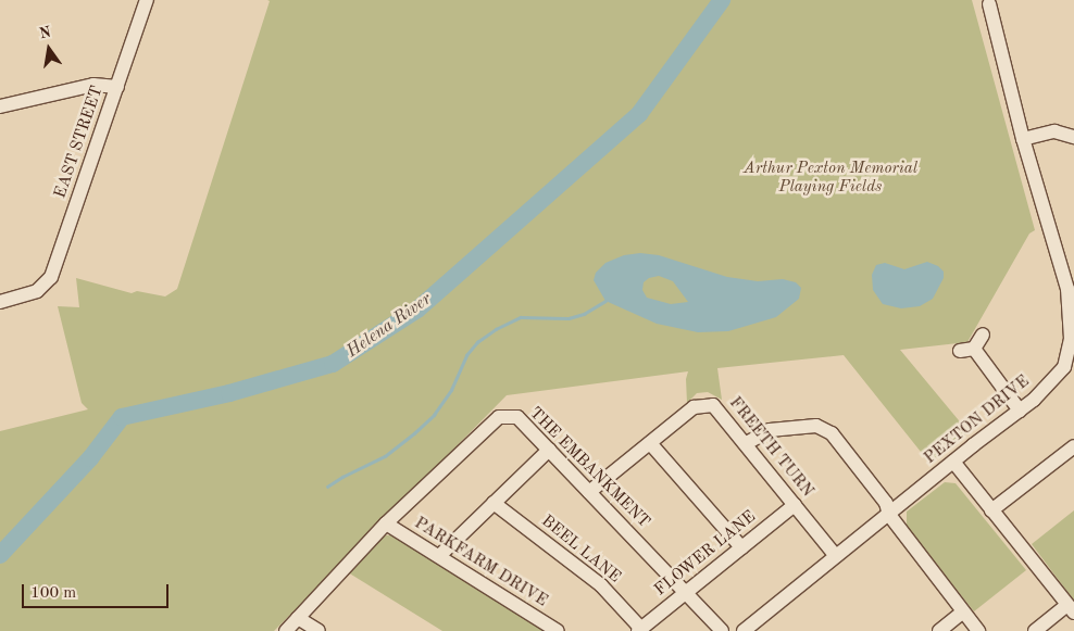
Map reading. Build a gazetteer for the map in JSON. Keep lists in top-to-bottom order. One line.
{"streets":{"street":["EAST STREET","PEXTON DRIVE","FREETH TURN","THE EMBANKMENT","BEEL LANE","FLOWER LANE","PARKFARM DRIVE"]},"crossings":[["PEXTON DRIVE","FREETH TURN"],["FREETH TURN","THE EMBANKMENT"],["FREETH TURN","FLOWER LANE"],["THE EMBANKMENT","FLOWER LANE"],["THE EMBANKMENT","PARKFARM DRIVE"],["BEEL LANE","FLOWER LANE"]],"water":["Helena River"],"parks":["Arthur Pexton Memorial Playing Fields"],"scale_bar":"100 m","north":"top"}
